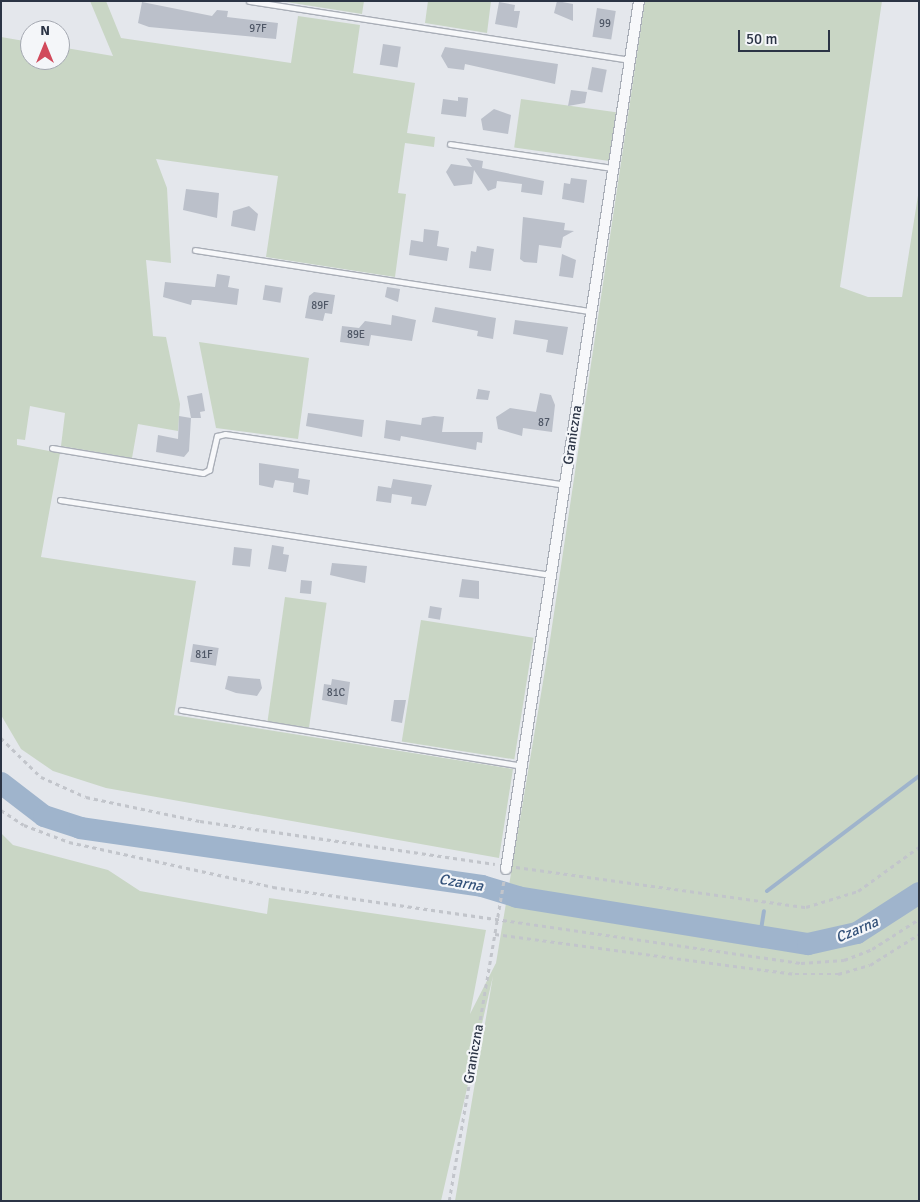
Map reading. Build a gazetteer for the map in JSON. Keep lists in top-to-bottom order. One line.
{"streets":{"street":["Graniczna"]},"water":["Czarna"],"house_numbers":["99","97F","89F","89E","87","81F","81C"],"scale_bar":"50 m","north":"top"}
